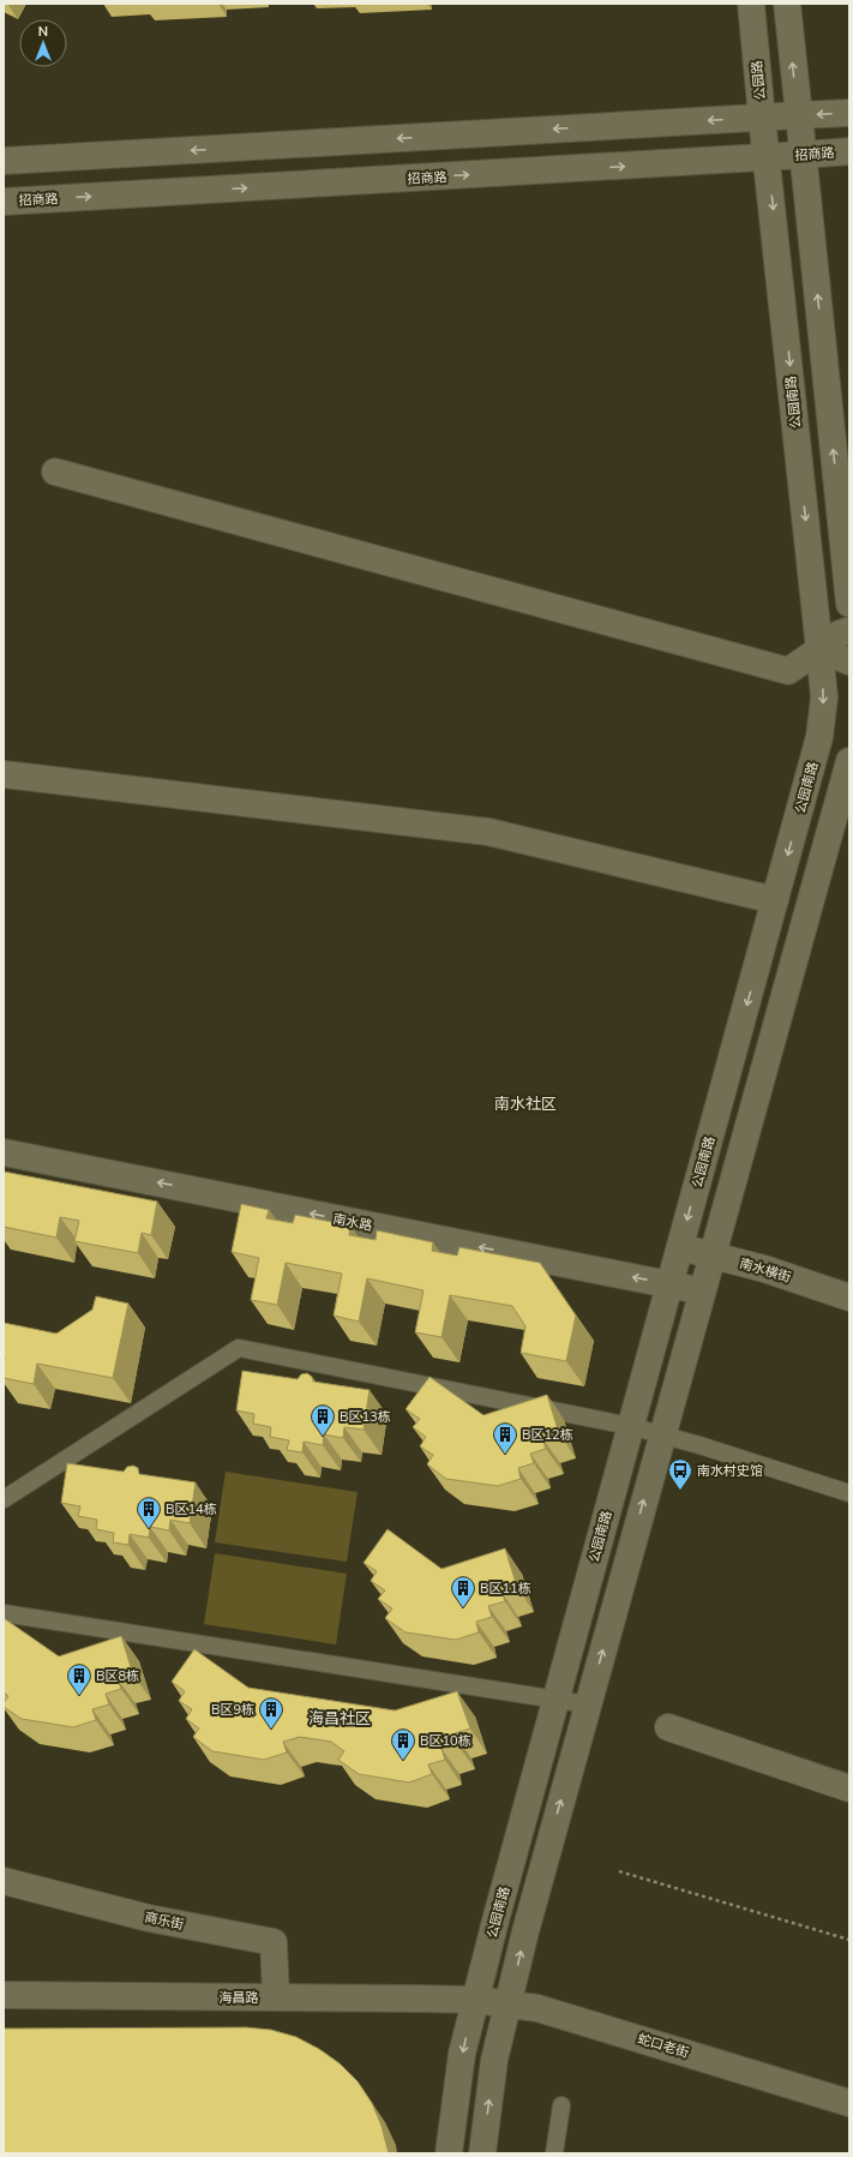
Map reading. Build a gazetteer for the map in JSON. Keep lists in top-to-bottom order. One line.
{"streets":{"street":["公园路","招商路","公园南路","南水路","南水横街","商乐街","海昌路","蛇口老街"]},"crossings":[["公园路","招商路"],["公园路","公园南路"],["招商路","公园南路"],["公园南路","南水路"],["公园南路","南水横街"],["公园南路","海昌路"],["公园南路","蛇口老街"],["商乐街","海昌路"],["海昌路","蛇口老街"]],"one_way":["南水路"],"districts":["南水社区","海昌社区"],"places":{"building":["B区13栋","B区12栋","B区14栋","B区11栋","B区8栋","B区9栋","B区10栋"],"bus stop":["南水村史馆"]},"north":"top"}
